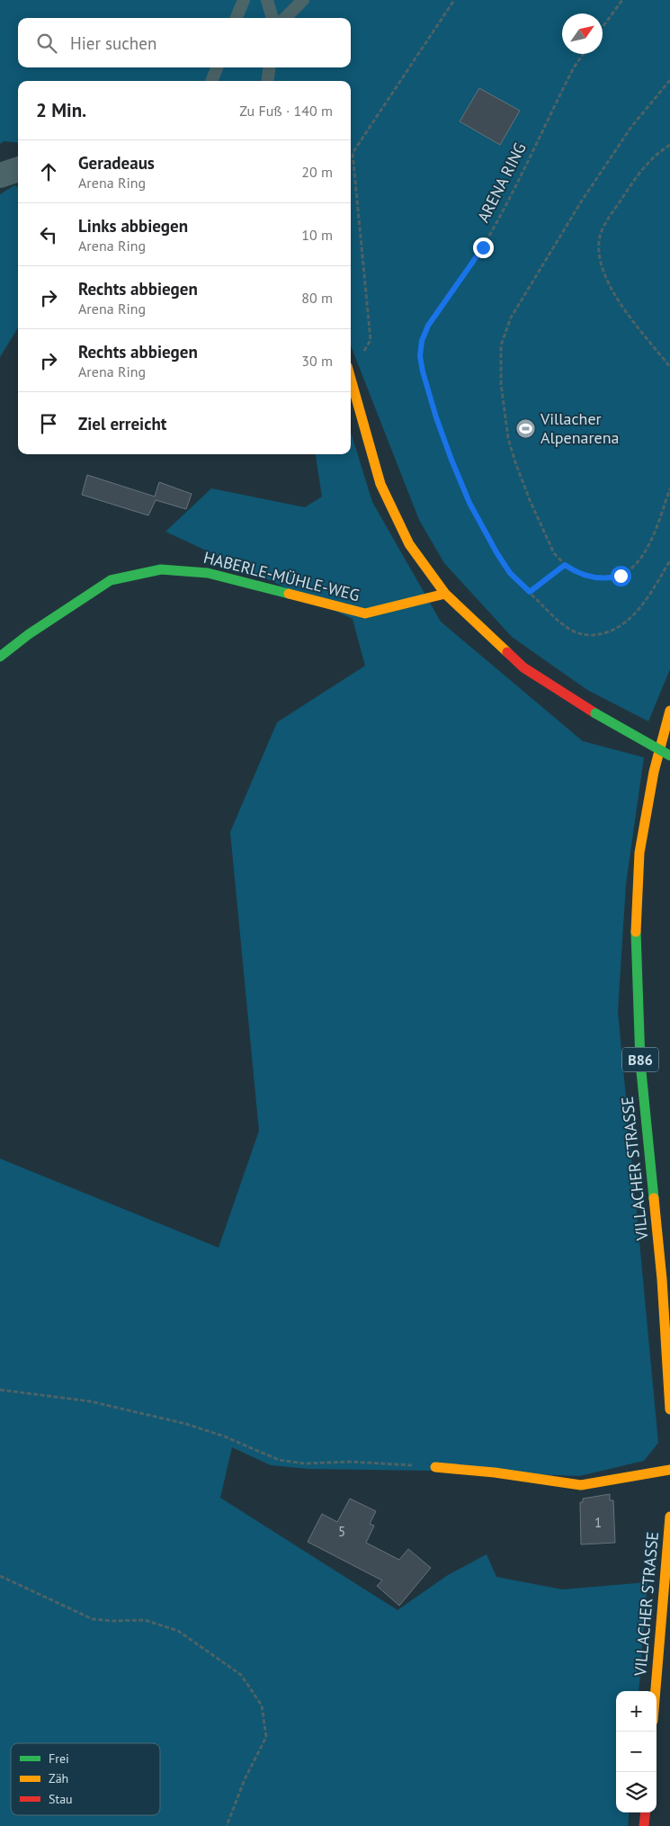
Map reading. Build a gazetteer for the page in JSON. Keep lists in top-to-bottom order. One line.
{"streets":{"street":["HABERLE-MÜHLE-WEG","B86","VILLACHER STRASSE"],"path":["ARENA RING"]},"places":{"sports":["Villacher Alpenarena"]},"house_numbers":["1","5"],"legend":["Frei","Zäh","Stau"],"north":"top right","page":{"search":"Hier suchen","heading":["2 Min.","Zu Fuß · 140 m"],"list":[["Geradeaus","Arena Ring","20 m"],["Links abbiegen","Arena Ring","10 m"],["Rechts abbiegen","Arena Ring","80 m"],["Rechts abbiegen","Arena Ring","30 m"],"Ziel erreicht"],"map_buttons":["+","−"]}}
